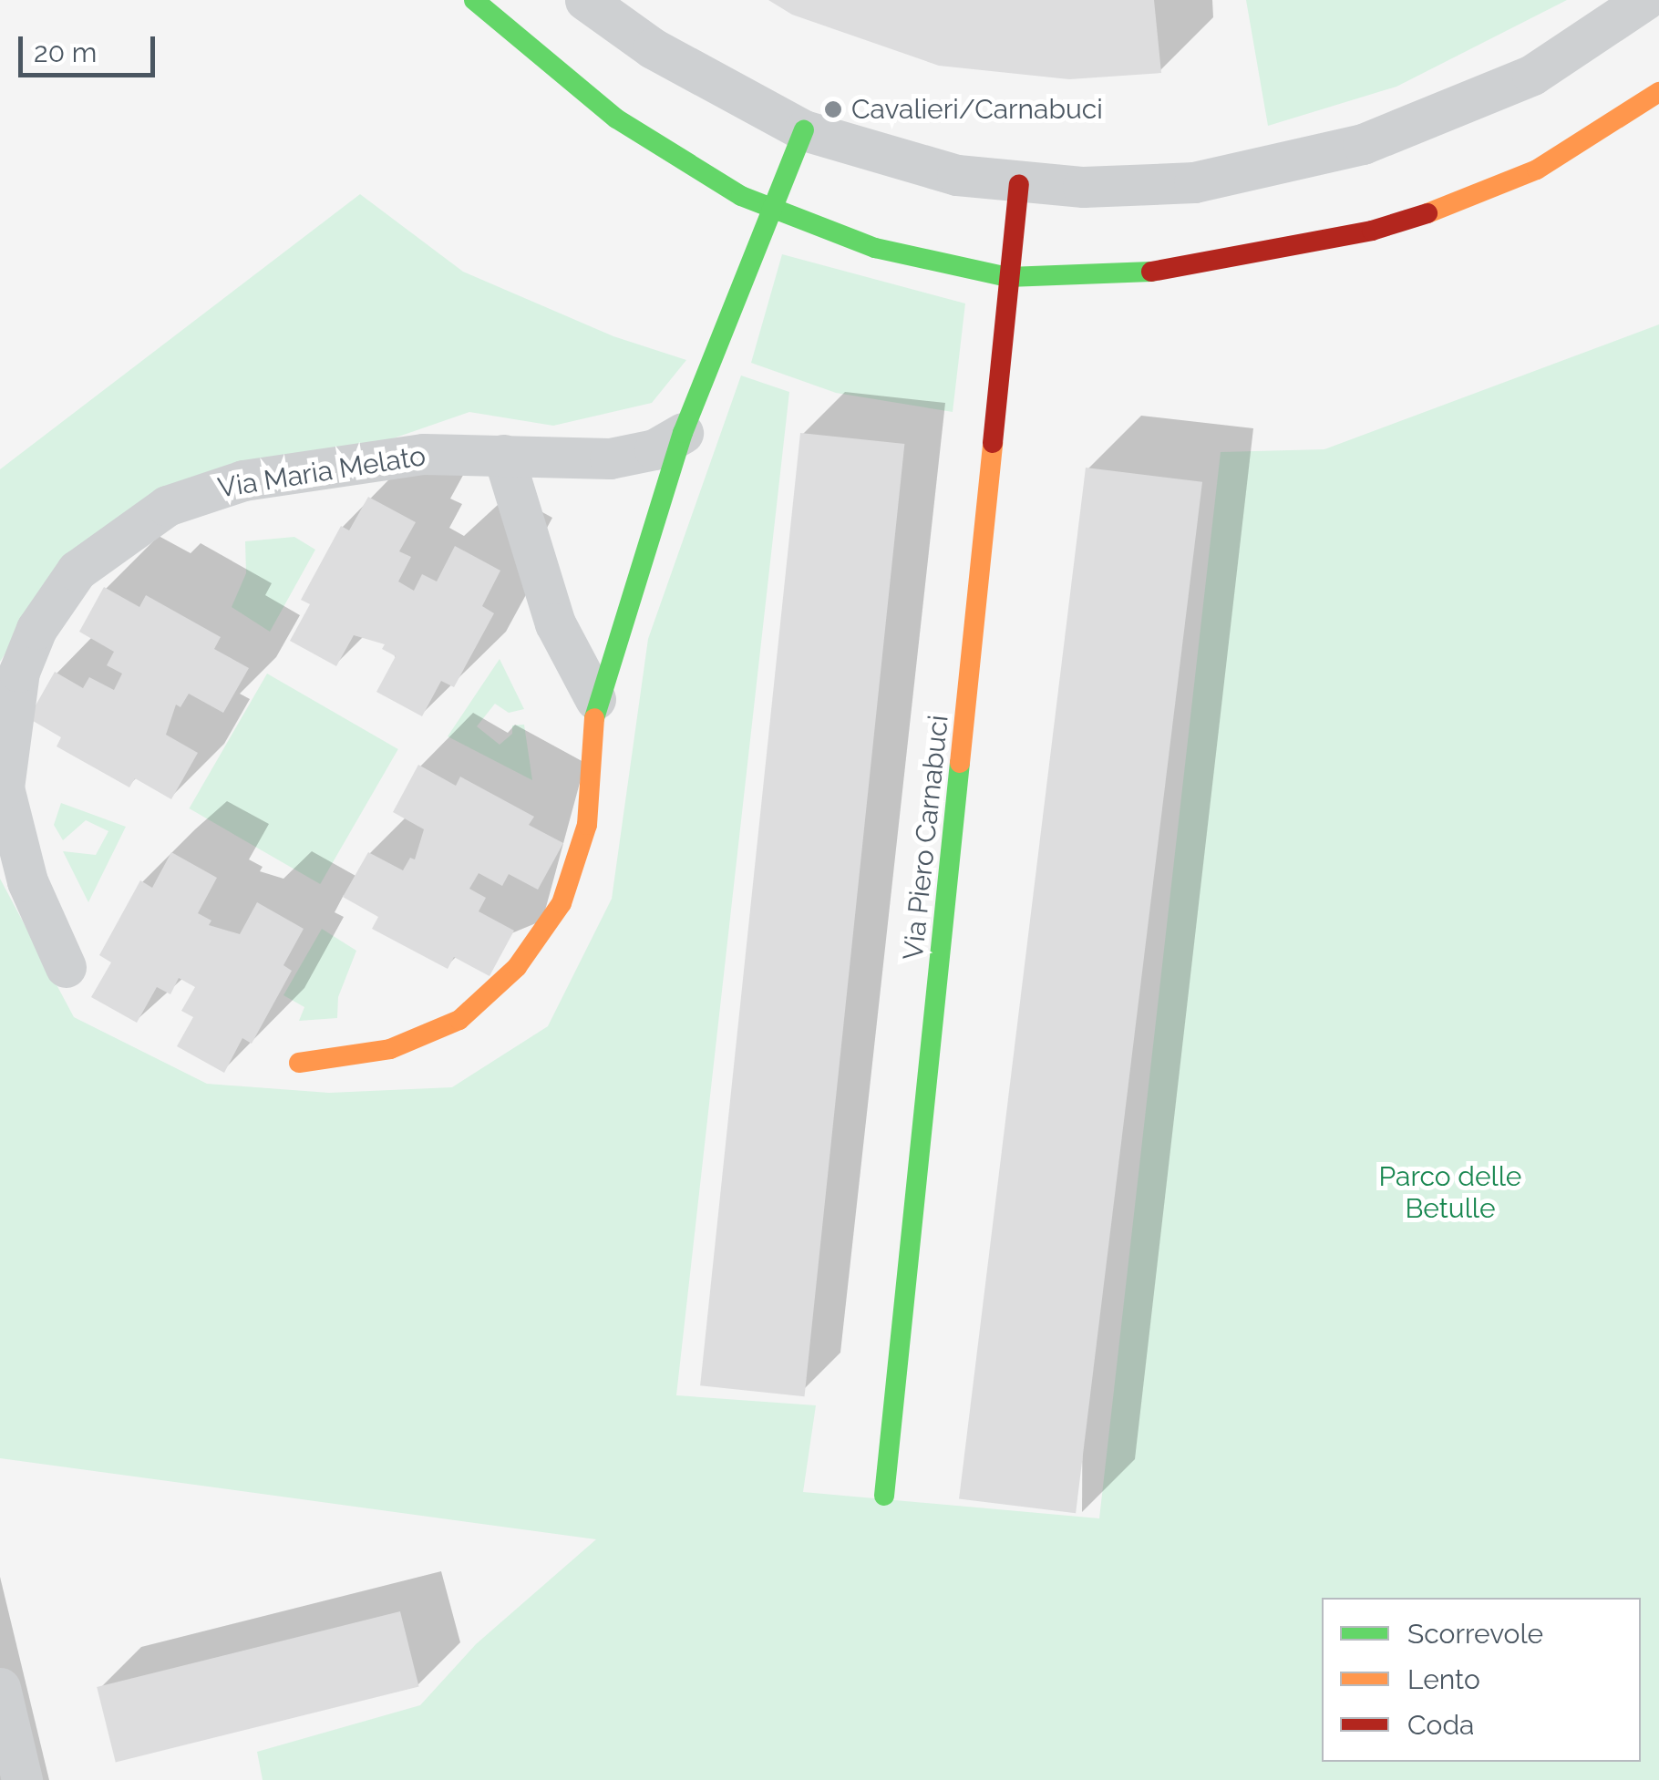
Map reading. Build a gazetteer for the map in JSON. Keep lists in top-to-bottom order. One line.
{"streets":{"street":["Via Maria Melato","Via Piero Carnabuci"]},"parks":["Parco delle Betulle"],"places":["Cavalieri/Carnabuci"],"legend":["Scorrevole","Lento","Coda"],"scale_bar":"20 m"}
